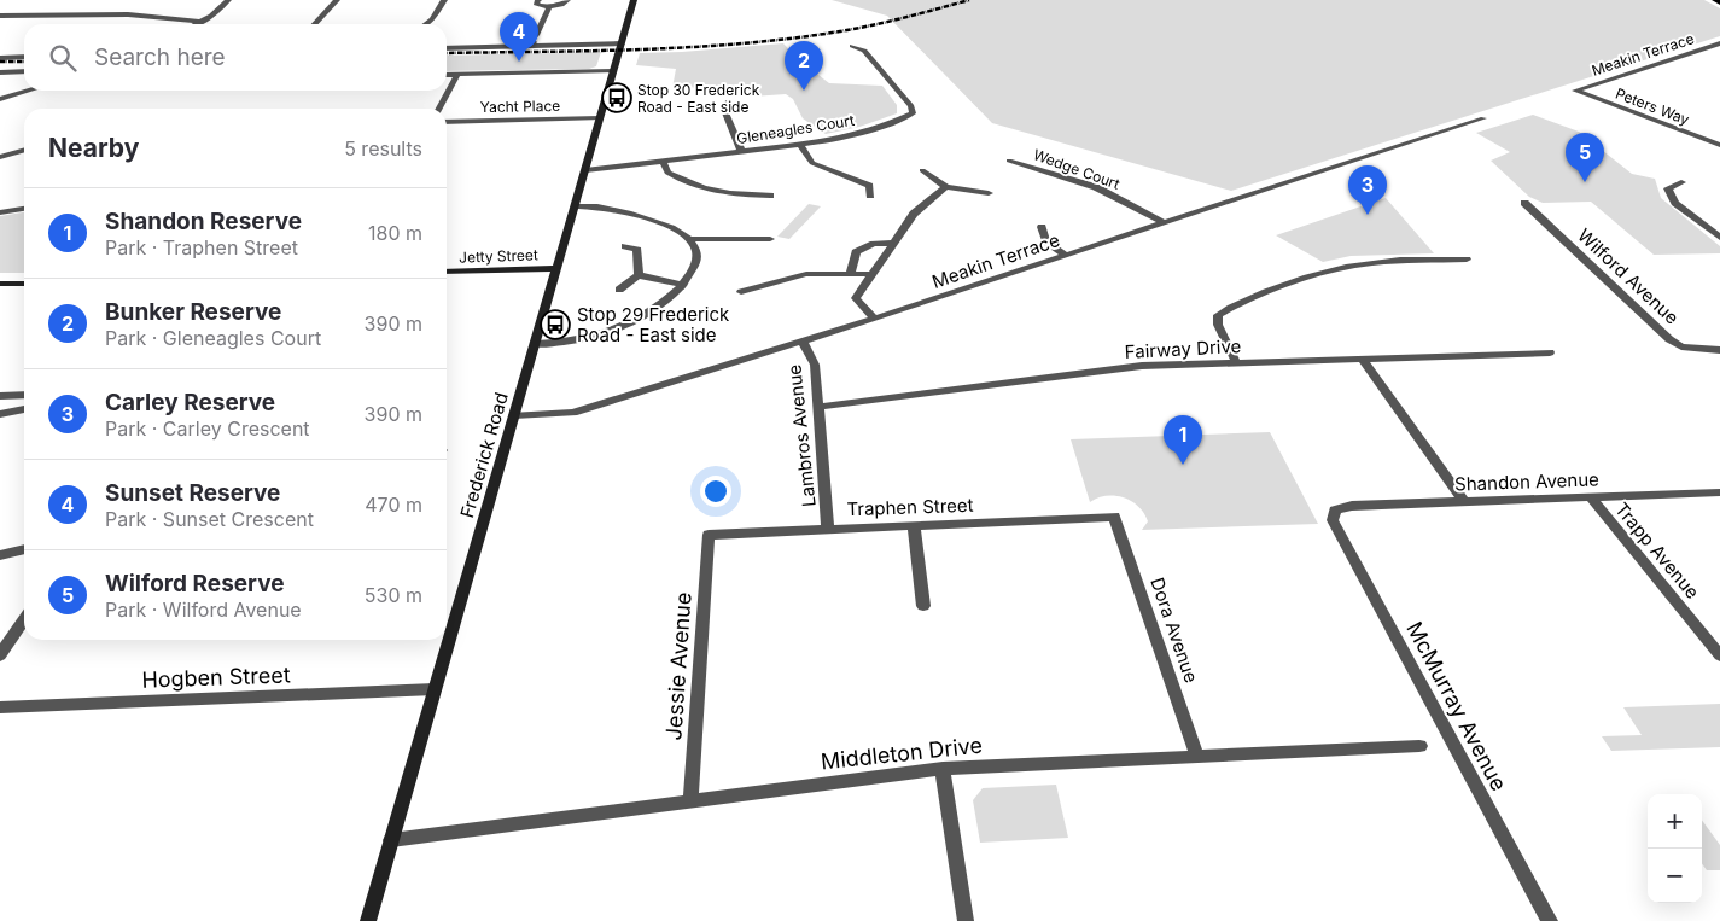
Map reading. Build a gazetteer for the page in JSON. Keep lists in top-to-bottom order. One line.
{"streets":{"main road":["Jetty Street","Frederick Road"],"street":["Meakin Terrace","Yacht Place","Peters Way","Gleneagles Court","Wedge Court","Wilford Avenue","Fairway Drive","Lambros Avenue","Shandon Avenue","Traphen Street","Trapp Avenue","Dora Avenue","Jessie Avenue","Hogben Street","McMurray Avenue","Middleton Drive"]},"crossings":[["Meakin Terrace","Peters Way"],["Meakin Terrace","Wedge Court"],["Meakin Terrace","Lambros Avenue"],["Meakin Terrace","Frederick Road"],["Yacht Place","Frederick Road"],["Gleneagles Court","Frederick Road"],["Jetty Street","Frederick Road"],["Fairway Drive","Lambros Avenue"],["Lambros Avenue","Traphen Street"],["Frederick Road","Hogben Street"],["Frederick Road","Middleton Drive"],["Shandon Avenue","Trapp Avenue"],["Shandon Avenue","McMurray Avenue"],["Traphen Street","Dora Avenue"],["Traphen Street","Jessie Avenue"],["Dora Avenue","Middleton Drive"],["Jessie Avenue","Middleton Drive"]],"places":{"bus stop":["Stop 30 Frederick Road - East side","Stop 29 Frederick Road - East side"]},"page":{"pins":["4","2","5","3","1"],"search":"Search here","heading":["Nearby","5 results"],"list":[{"mark":"1","name":"Shandon Reserve","note":"Park · Traphen Street","value":"180 m"},{"mark":"2","name":"Bunker Reserve","note":"Park · Gleneagles Court","value":"390 m"},{"mark":"3","name":"Carley Reserve","note":"Park · Carley Crescent","value":"390 m"},{"mark":"4","name":"Sunset Reserve","note":"Park · Sunset Crescent","value":"470 m"},{"mark":"5","name":"Wilford Reserve","note":"Park · Wilford Avenue","value":"530 m"}],"map_buttons":["+","−"]}}
